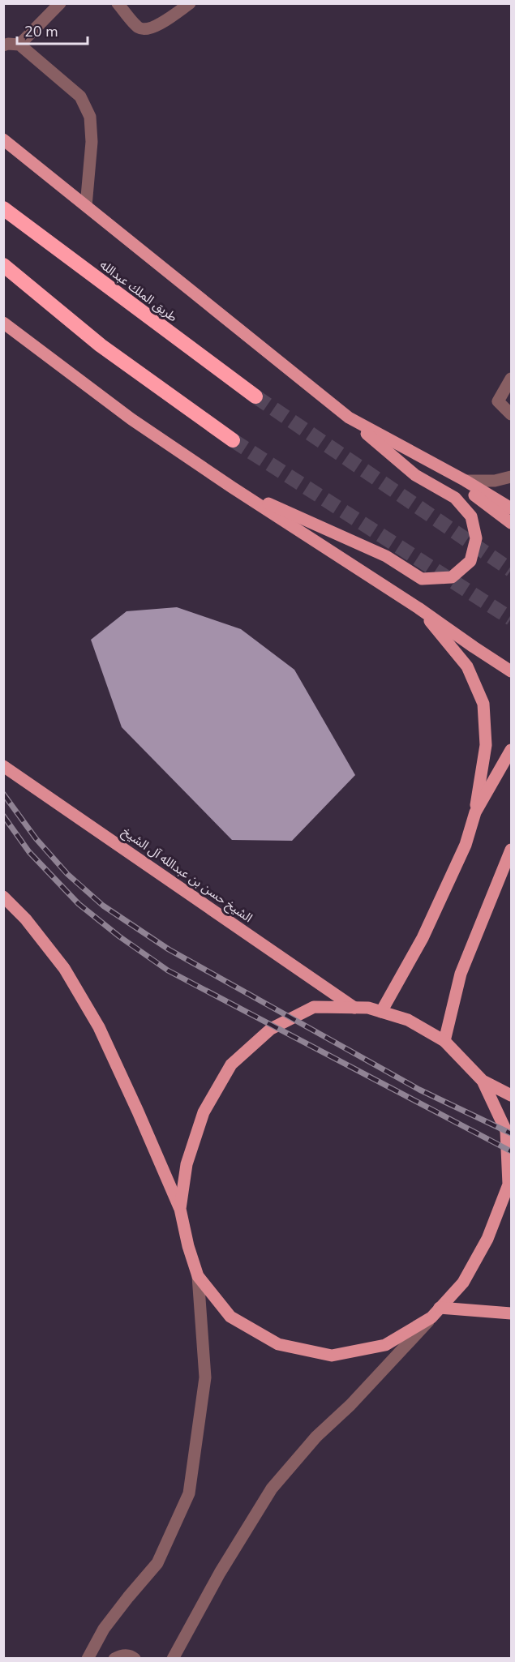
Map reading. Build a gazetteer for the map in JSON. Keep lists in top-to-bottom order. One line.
{"streets":{"highway":["طريق الملك عبدالله"],"main road":["الشيخ حسن بن عبدالله آل الشيخ"]},"scale_bar":"20 m"}
